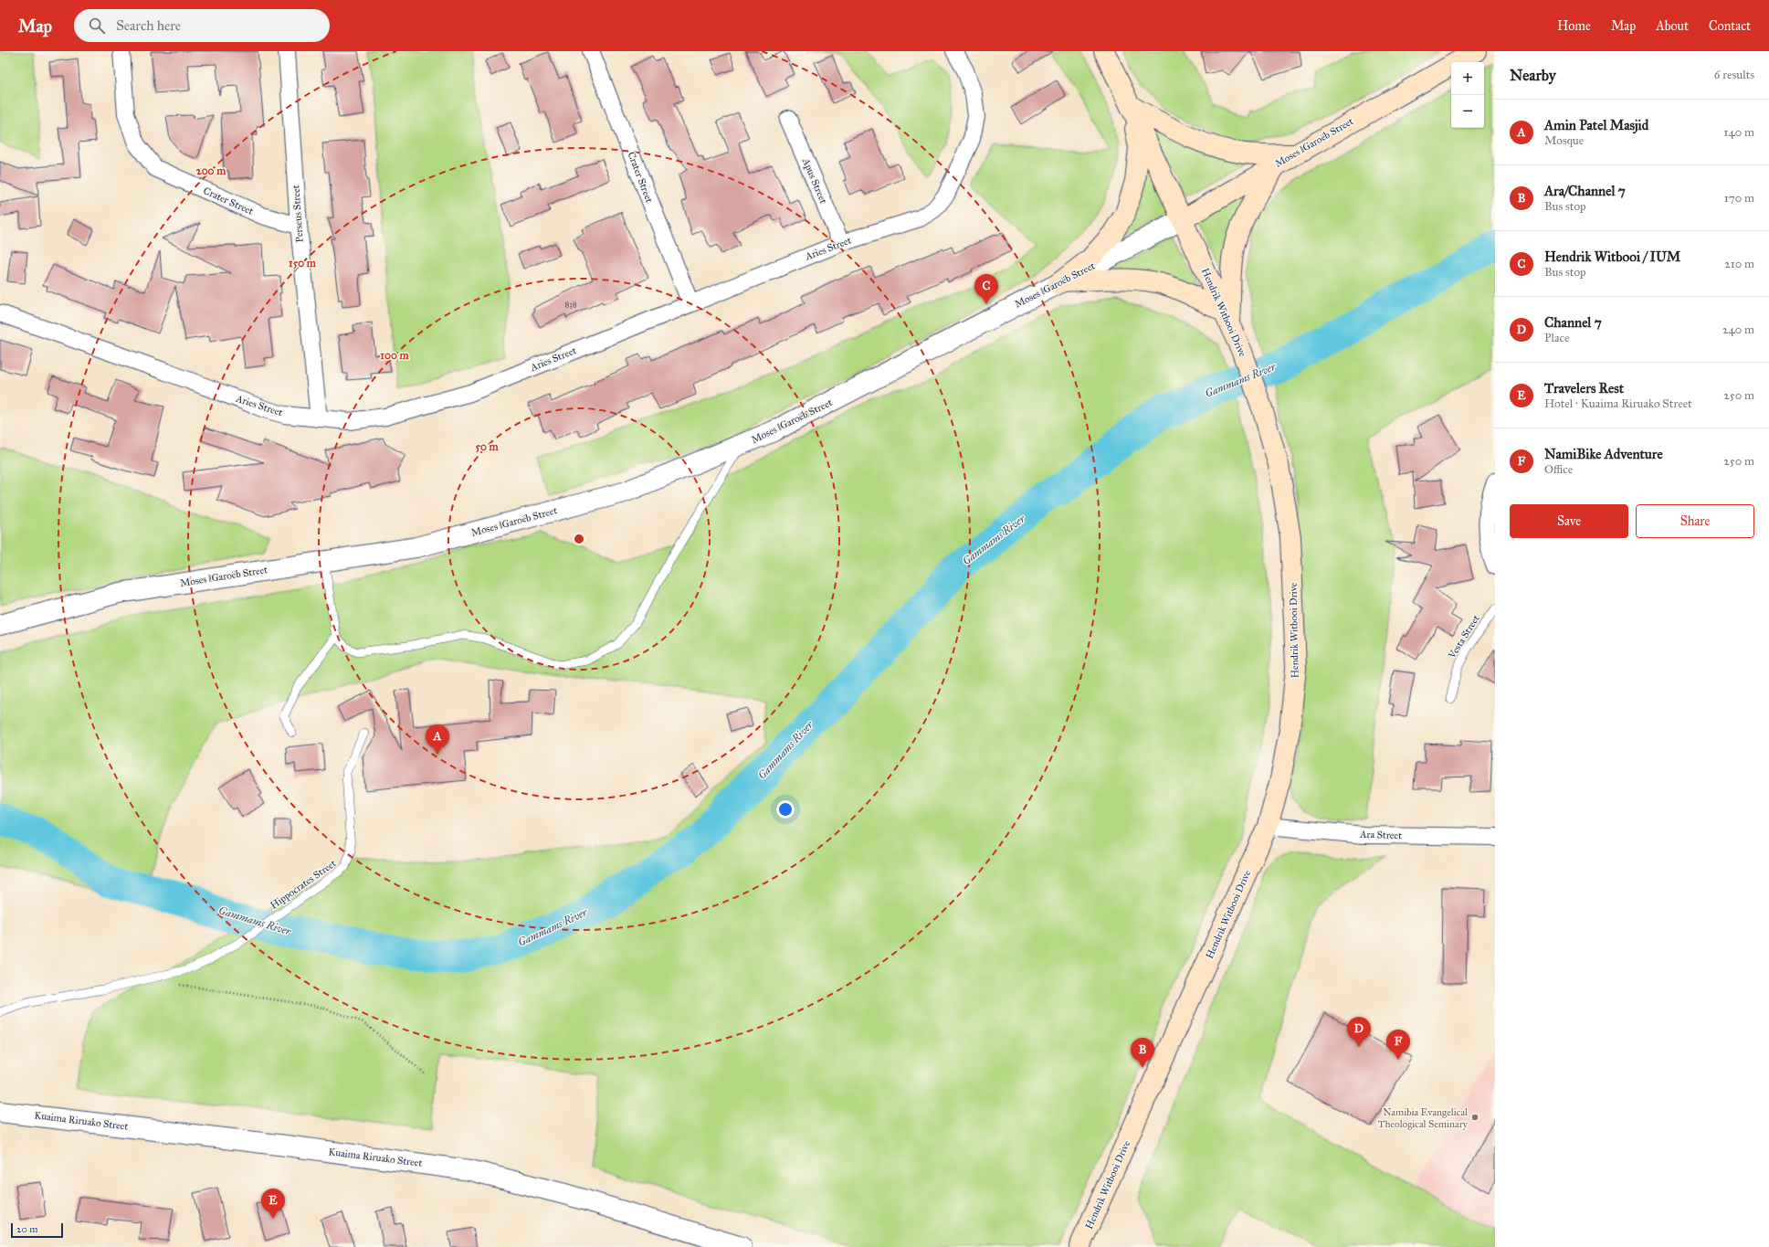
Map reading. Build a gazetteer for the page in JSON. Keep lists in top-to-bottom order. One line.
{"streets":{"main road":["Moses ǁGaroëb Street","Hendrik Witbooi Drive"],"street":["Crater Street","Apus Street","Perseus Street","Aries Street","Ara Street","Kuaima Riruako Street"],"lane":["Vesta Street","Hippocrates Street"]},"crossings":[["Moses ǁGaroëb Street","Hendrik Witbooi Drive"],["Crater Street","Perseus Street"],["Crater Street","Aries Street"],["Apus Street","Aries Street"],["Perseus Street","Aries Street"],["Hendrik Witbooi Drive","Ara Street"]],"water":["Gammams River"],"places":["Namibia Evangelical Theological Seminary"],"house_numbers":["838"],"scale_bar":"20 m","page":{"header":"Map","search":"Search here","nav":["Home","Map","About","Contact"],"heading":["Nearby","6 results"],"map_buttons":["+","−"],"list":[{"mark":"A","name":"Amin Patel Masjid","note":"Mosque","value":"140 m"},{"mark":"B","name":"Ara/Channel 7","note":"Bus stop","value":"170 m"},{"mark":"C","name":"Hendrik Witbooi / IUM","note":"Bus stop","value":"210 m"},{"mark":"D","name":"Channel 7","note":"Place","value":"240 m"},{"mark":"E","name":"Travelers Rest","note":"Hotel · Kuaima Riruako Street","value":"250 m"},{"mark":"F","name":"NamiBike Adventure","note":"Office","value":"250 m"}],"pins":["C","A","D","F","B","E"],"buttons":["Save","Share"],"scale":"20 m"},"rings":["200 m","150 m","100 m","50 m"]}
